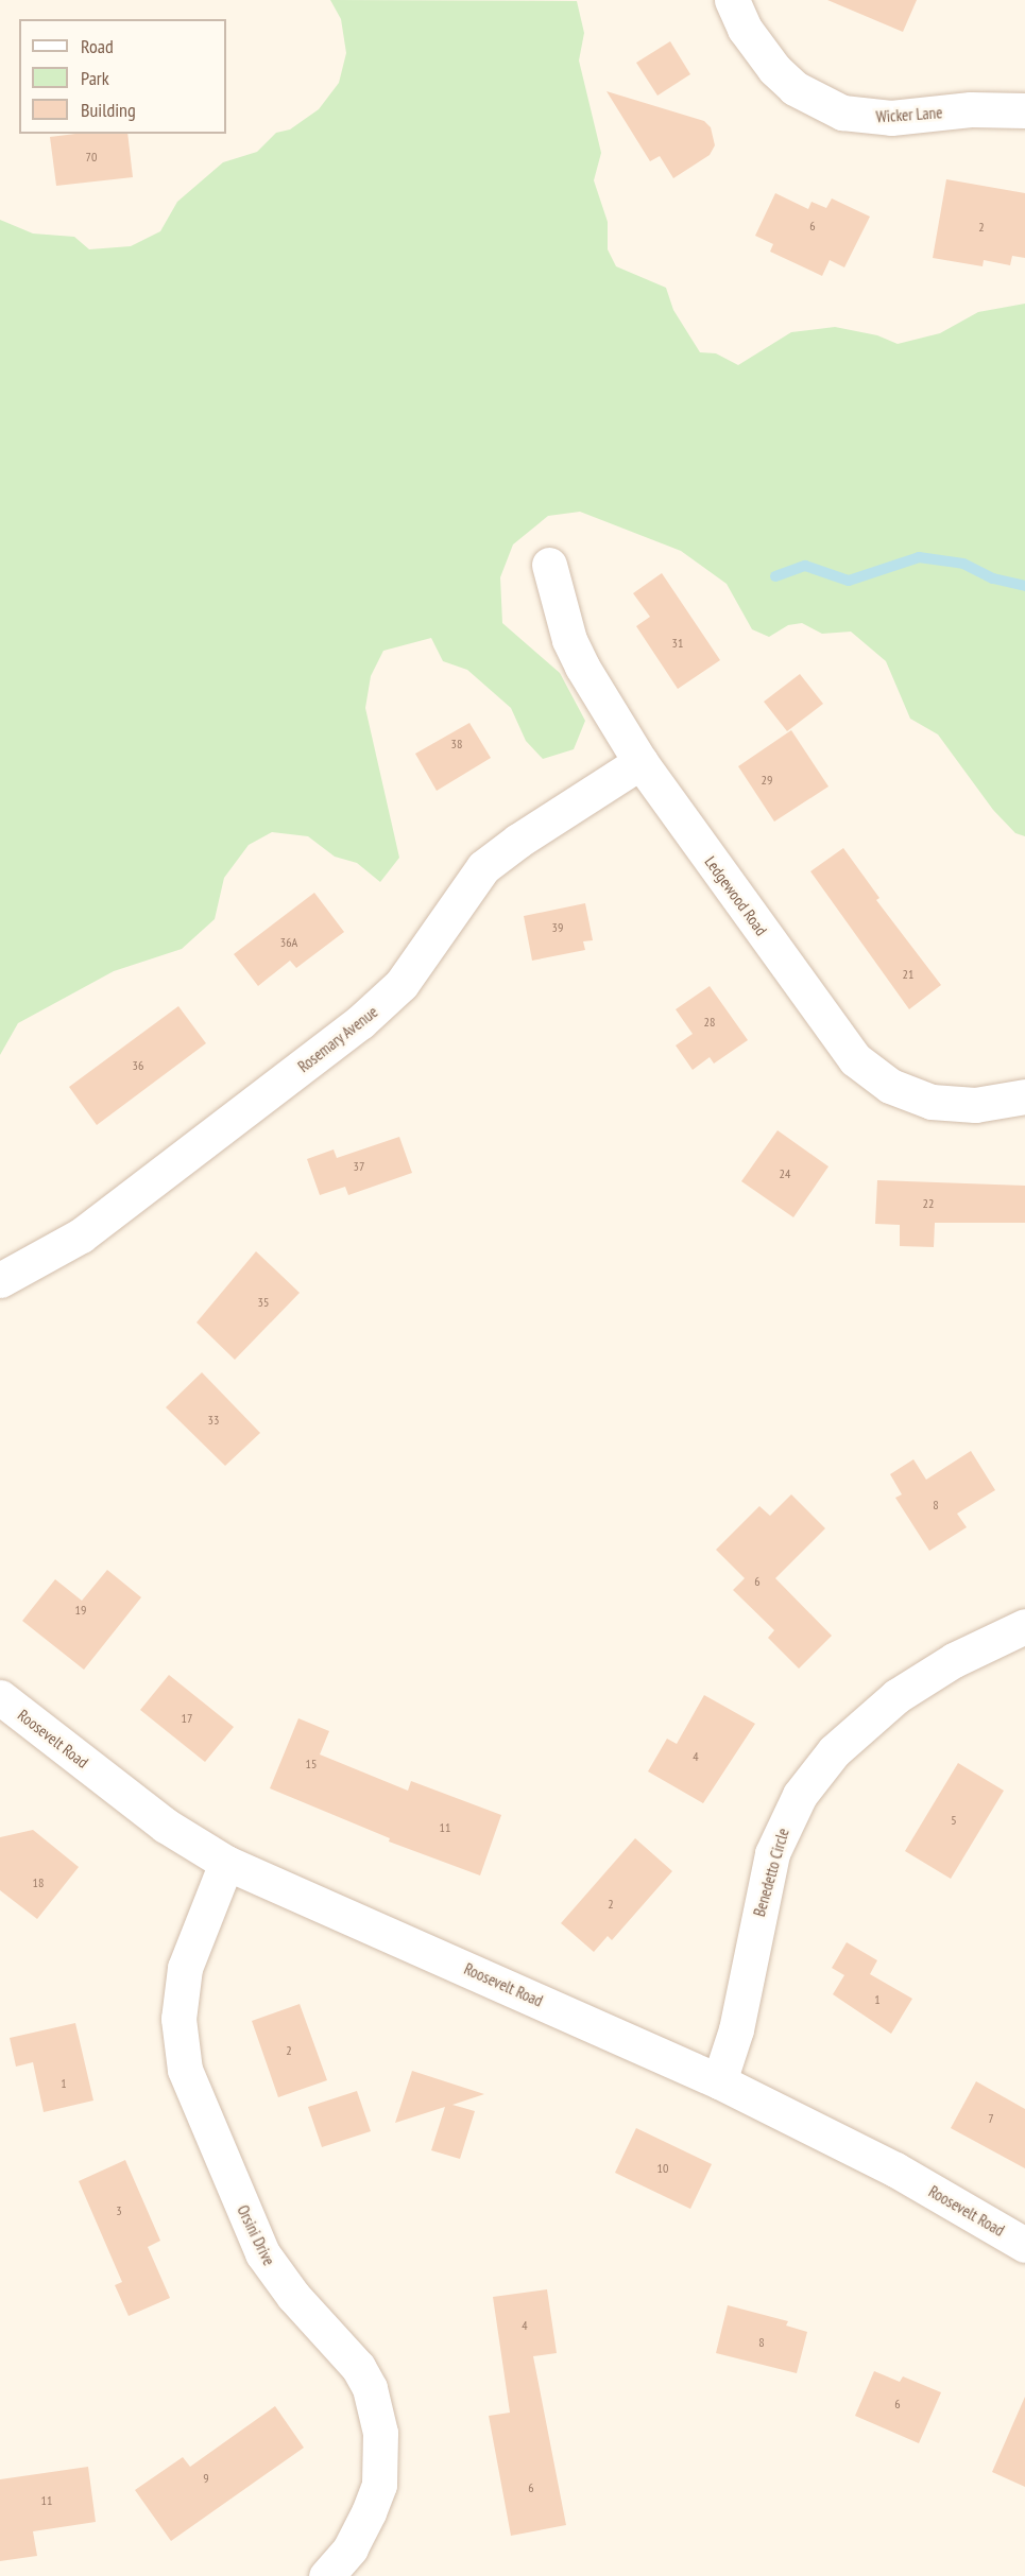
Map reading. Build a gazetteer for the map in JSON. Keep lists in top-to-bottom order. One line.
{"streets":{"street":["Wicker Lane","Ledgewood Road","Rosemary Avenue","Roosevelt Road","Benedetto Circle","Orsini Drive"]},"crossings":[["Ledgewood Road","Rosemary Avenue"],["Roosevelt Road","Benedetto Circle"],["Roosevelt Road","Orsini Drive"]],"house_numbers":["70","6","2","31","38","29","39","36A","21","28","36","37","24","22","35","33","8","6","19","17","4","15","5","11","18","2","1","2","1","7","10","3","4","8","6","9","6","11"],"legend":["Road","Park","Building"]}
